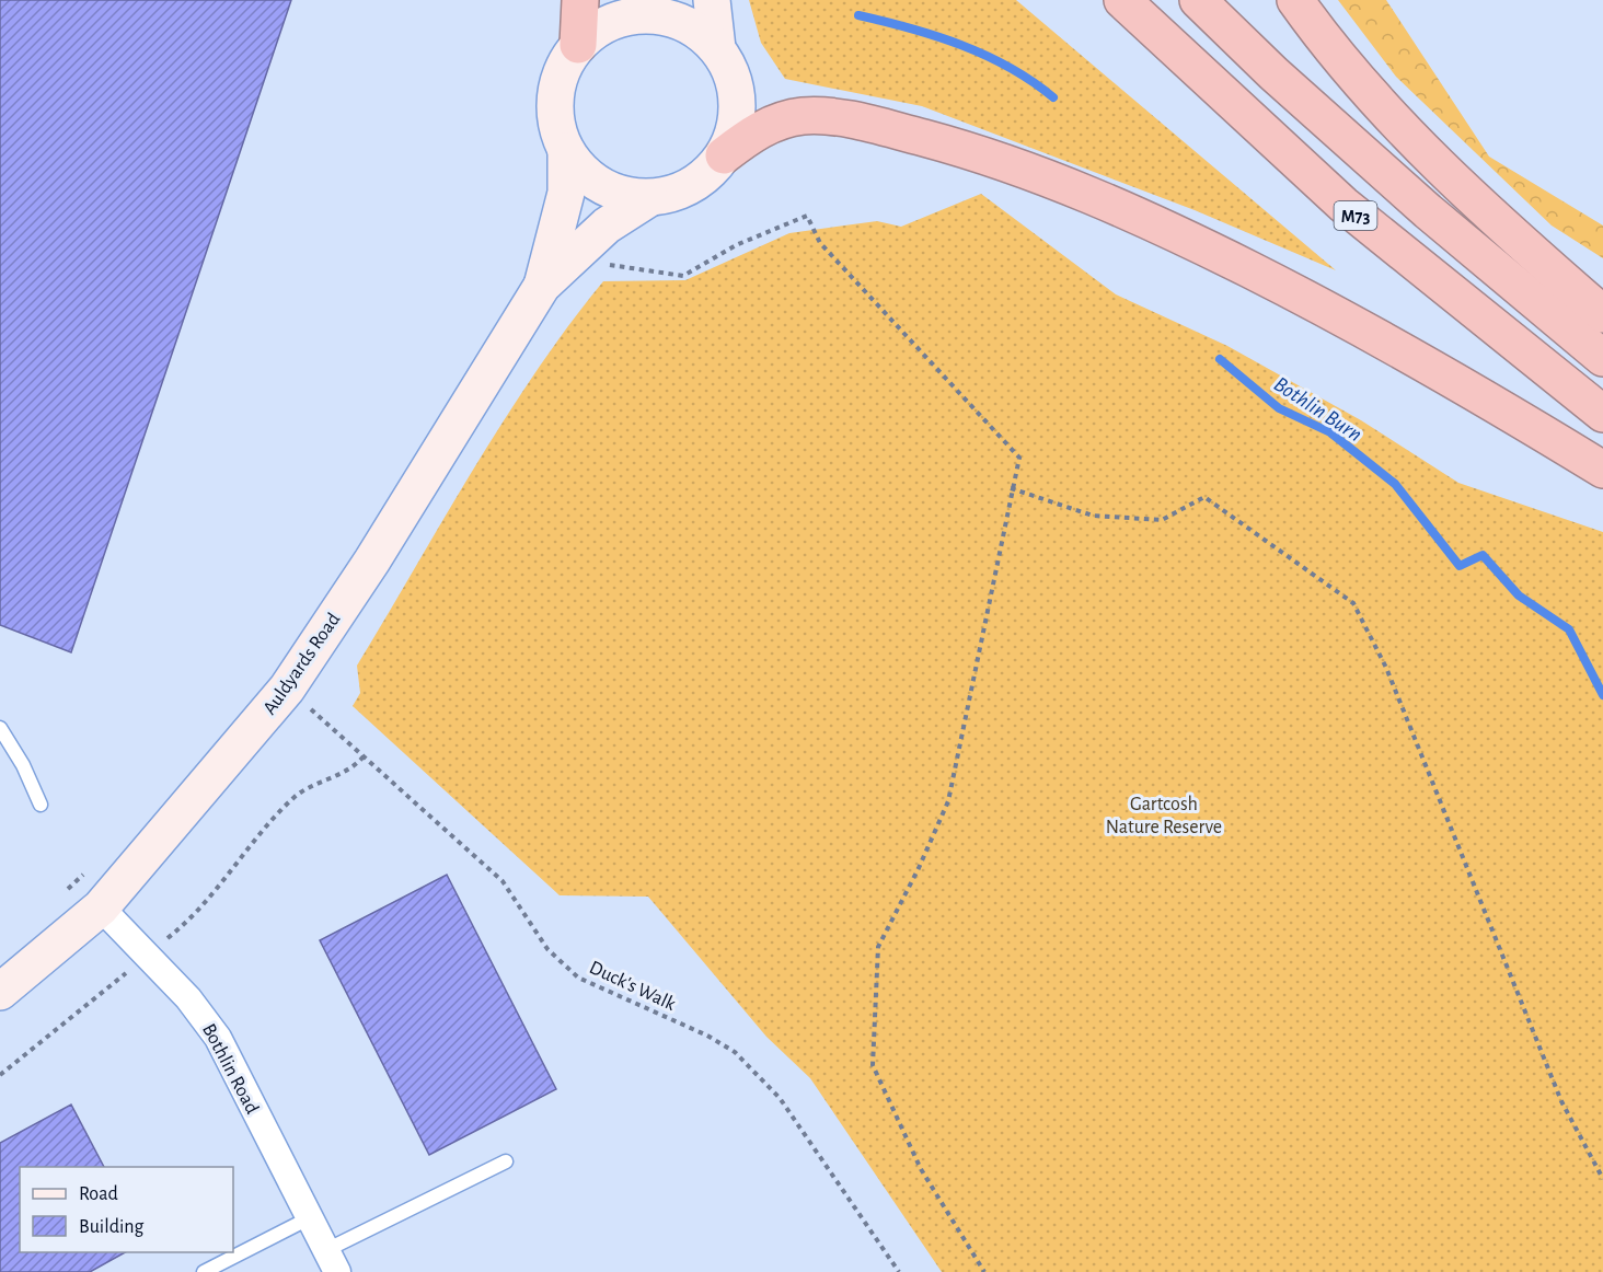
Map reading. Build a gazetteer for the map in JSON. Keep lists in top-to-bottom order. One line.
{"streets":{"highway":["M73"],"street":["Auldyards Road","Bothlin Road"],"path":["Duck's Walk"]},"crossings":[["Auldyards Road","Bothlin Road"]],"water":["Bothlin Burn"],"parks":["Gartcosh Nature Reserve"],"legend":["Road","Building"]}
